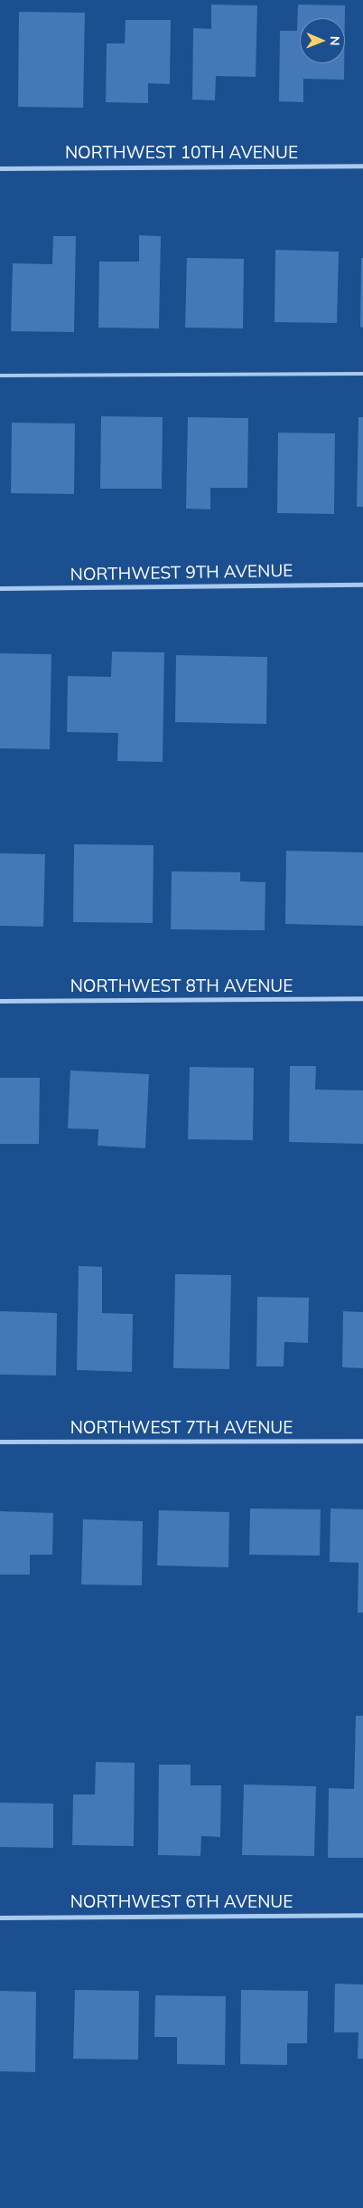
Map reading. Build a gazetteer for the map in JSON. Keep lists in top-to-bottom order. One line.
{"streets":{"street":["NORTHWEST 10TH AVENUE","NORTHWEST 9TH AVENUE","NORTHWEST 8TH AVENUE","NORTHWEST 7TH AVENUE","NORTHWEST 6TH AVENUE"]},"north":"right"}
